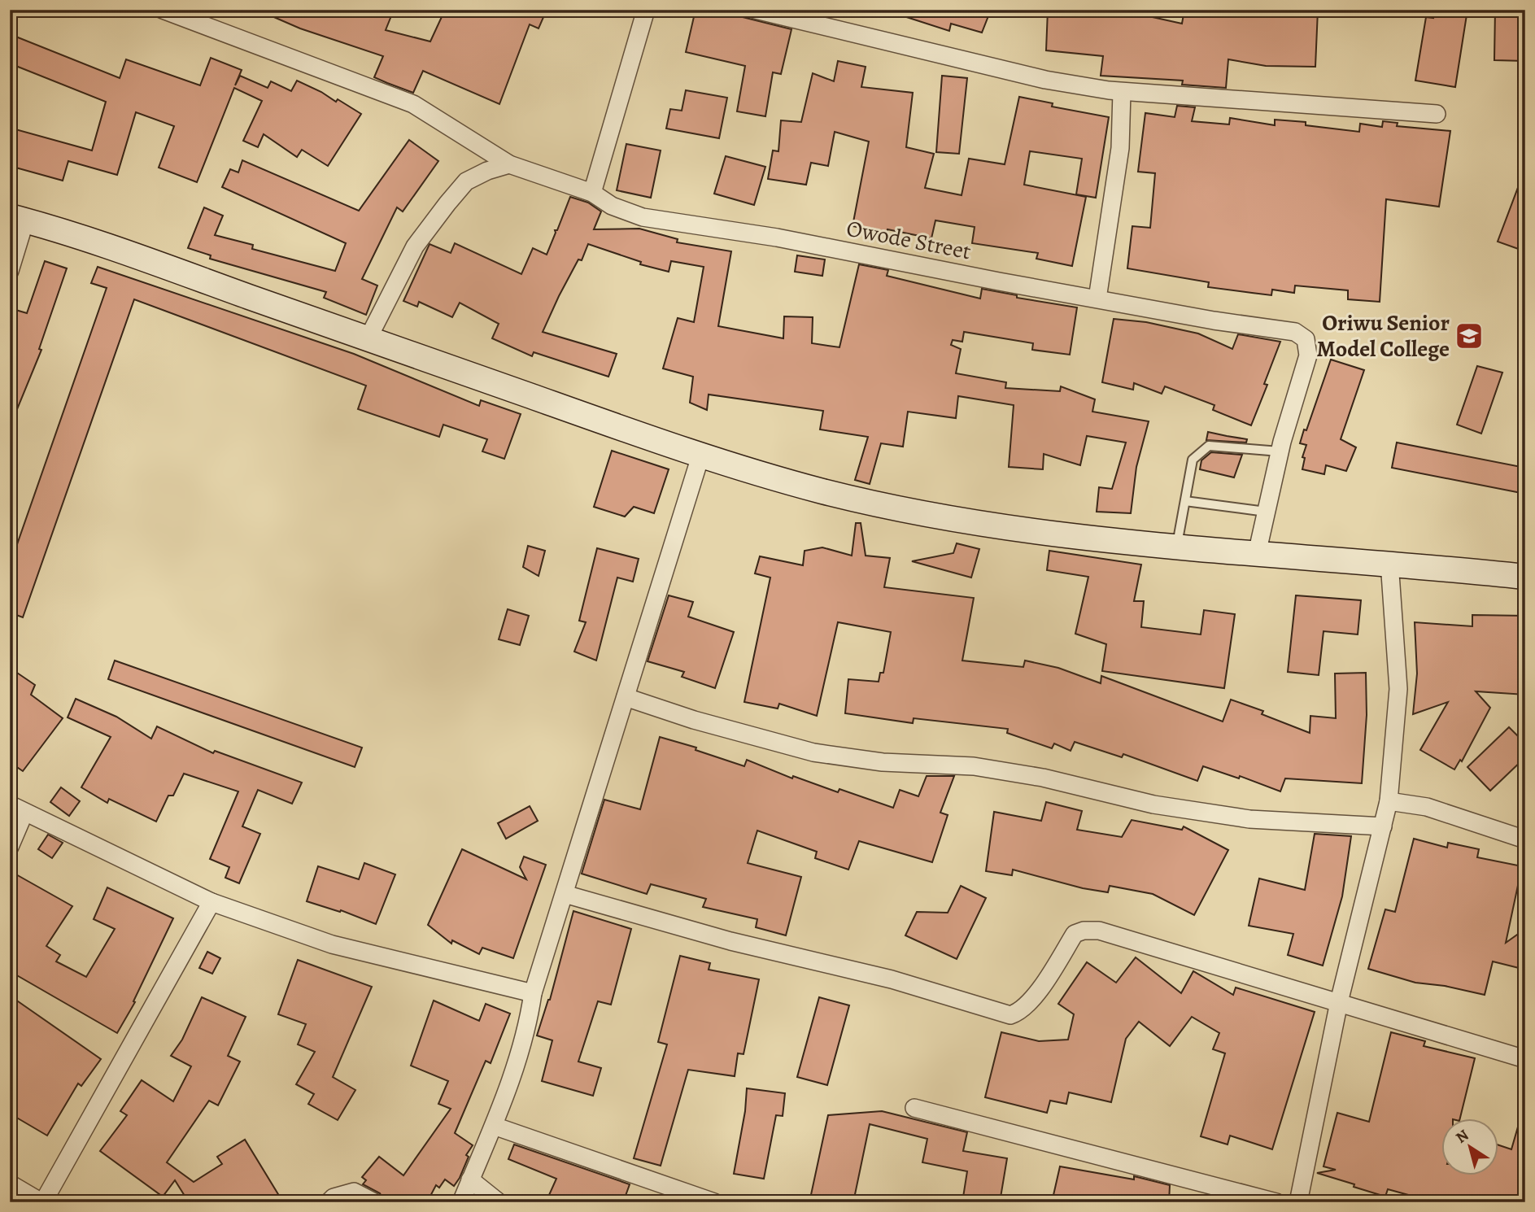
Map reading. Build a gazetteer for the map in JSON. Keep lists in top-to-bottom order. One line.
{"streets":{"street":["Owode Street"]},"places":{"school or university":["Oriwu Senior Model College"]},"north":"top left"}
